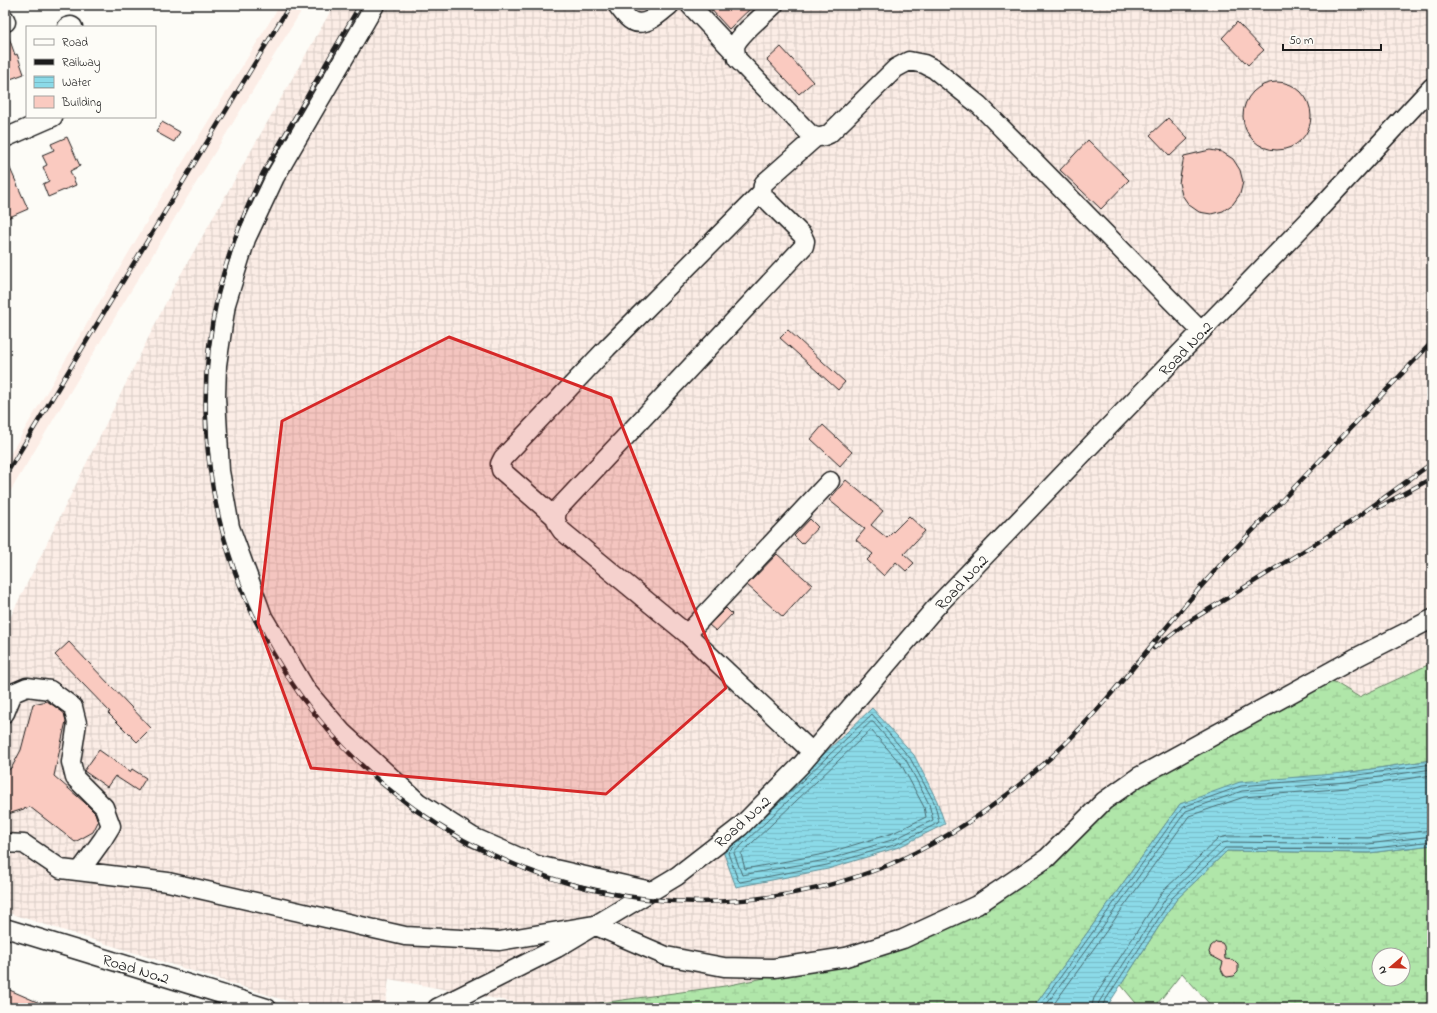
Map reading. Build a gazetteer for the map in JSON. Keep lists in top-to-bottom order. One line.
{"streets":{"street":["Road No.2"]},"legend":["Road","Railway","Water","Building"],"scale_bar":"50 m","north":"left"}
